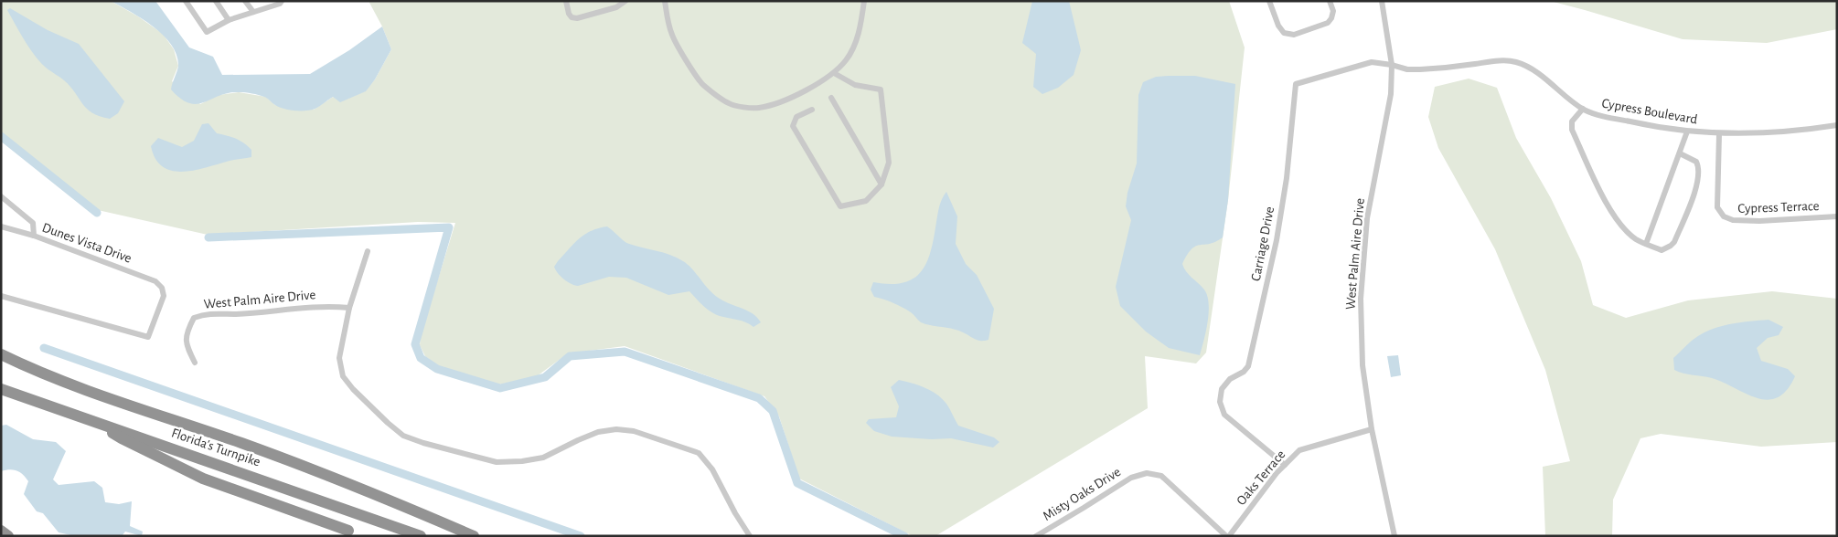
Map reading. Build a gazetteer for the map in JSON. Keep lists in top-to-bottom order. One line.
{"streets":{"highway":["Florida's Turnpike"],"street":["Cypress Boulevard","Cypress Terrace","Dunes Vista Drive","Carriage Drive","West Palm Aire Drive","Oaks Terrace","Misty Oaks Drive"]},"crossings":[["Cypress Boulevard","Cypress Terrace"],["Cypress Boulevard","Carriage Drive"],["Cypress Boulevard","West Palm Aire Drive"],["Carriage Drive","West Palm Aire Drive"],["Carriage Drive","Oaks Terrace"],["West Palm Aire Drive","Oaks Terrace"],["Oaks Terrace","Misty Oaks Drive"]]}
